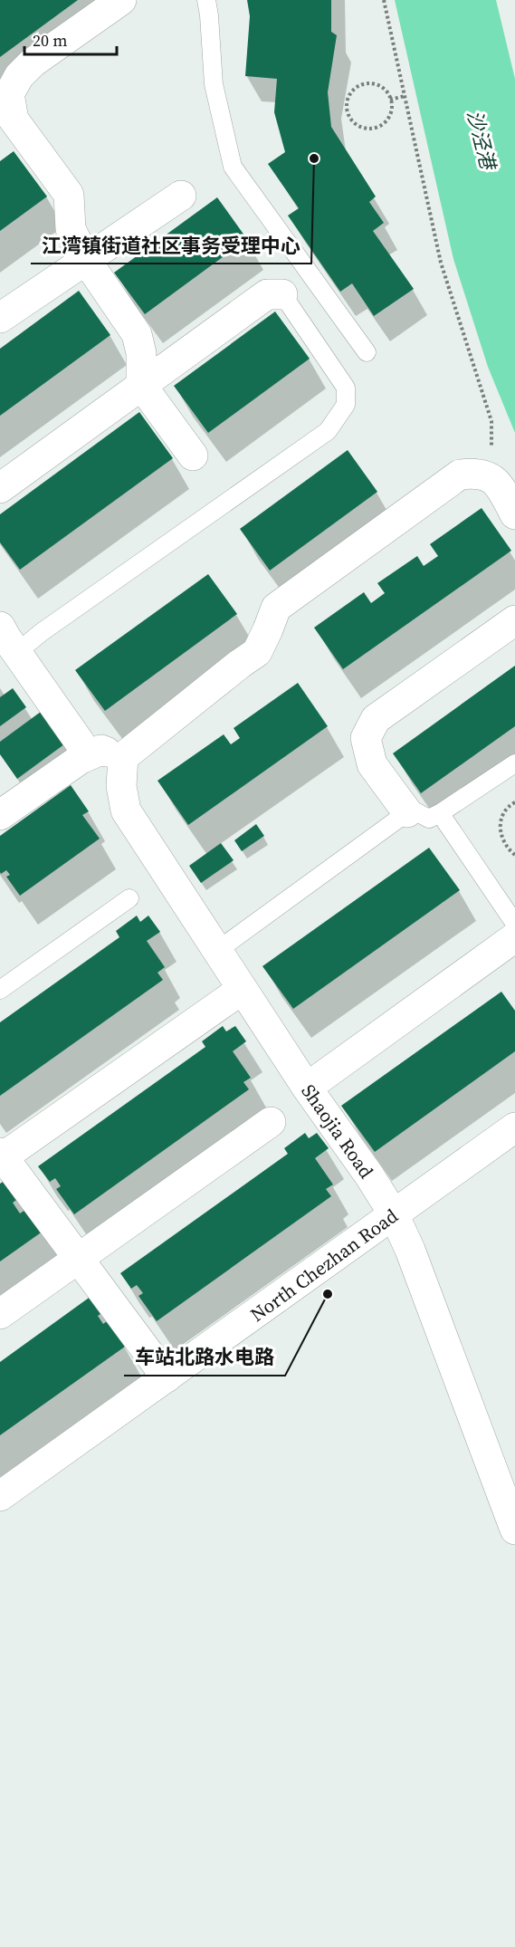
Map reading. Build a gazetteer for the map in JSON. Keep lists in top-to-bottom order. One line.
{"streets":{"street":["Shaojia Road","North Chezhan Road"]},"crossings":[["Shaojia Road","North Chezhan Road"]],"water":["沙泾港"],"places":["江湾镇街道社区事务受理中心","车站北路水电路"],"scale_bar":"20 m"}
